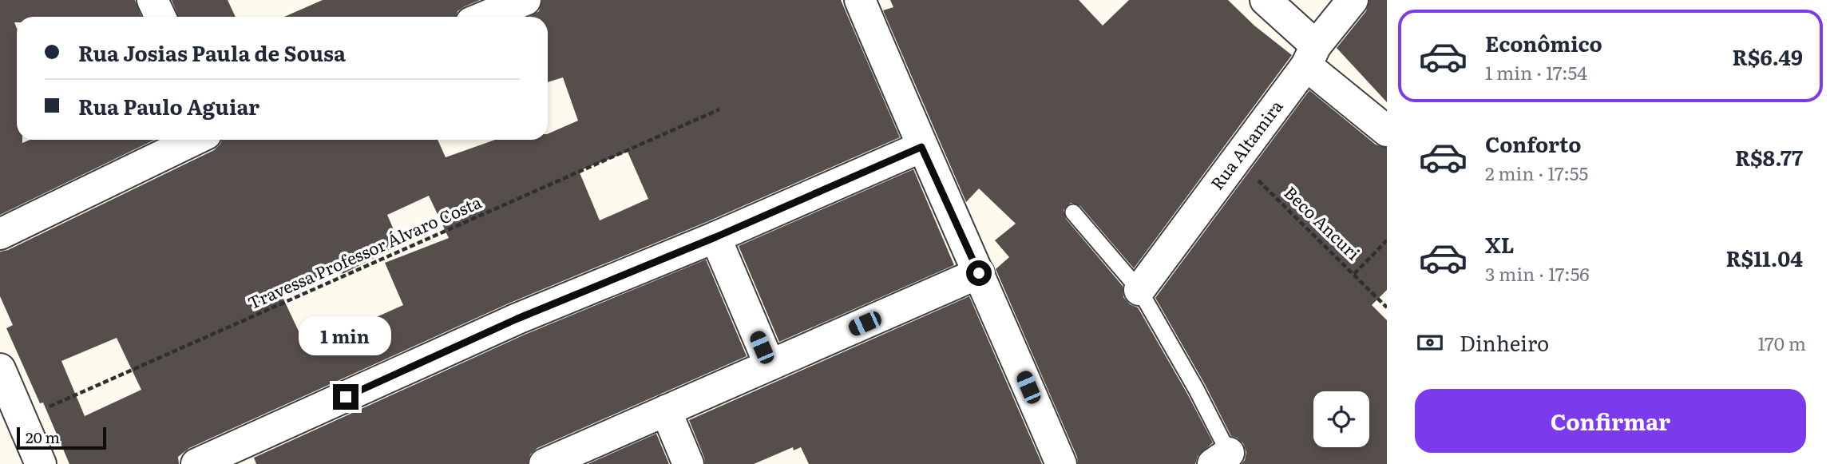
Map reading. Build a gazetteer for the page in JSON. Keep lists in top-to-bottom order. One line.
{"streets":{"street":["Rua Altamira"],"path":["Beco Ancuri","Travessa Professor Álvaro Costa"]},"crossings":[["Rua Altamira","Beco Ancuri"]],"scale_bar":"20 m","page":{"list":[{"name":"Econômico","note":"1 min · 17:54","value":"R$6.49"},{"name":"Conforto","note":"2 min · 17:55","value":"R$8.77"},{"name":"XL","note":"3 min · 17:56","value":"R$11.04"}],"banner":["Rua Josias Paula de Sousa","Rua Paulo Aguiar"],"pay":["Dinheiro","170 m"],"bubble":"1 min","buttons":"Confirmar","scale":"20 m"}}
